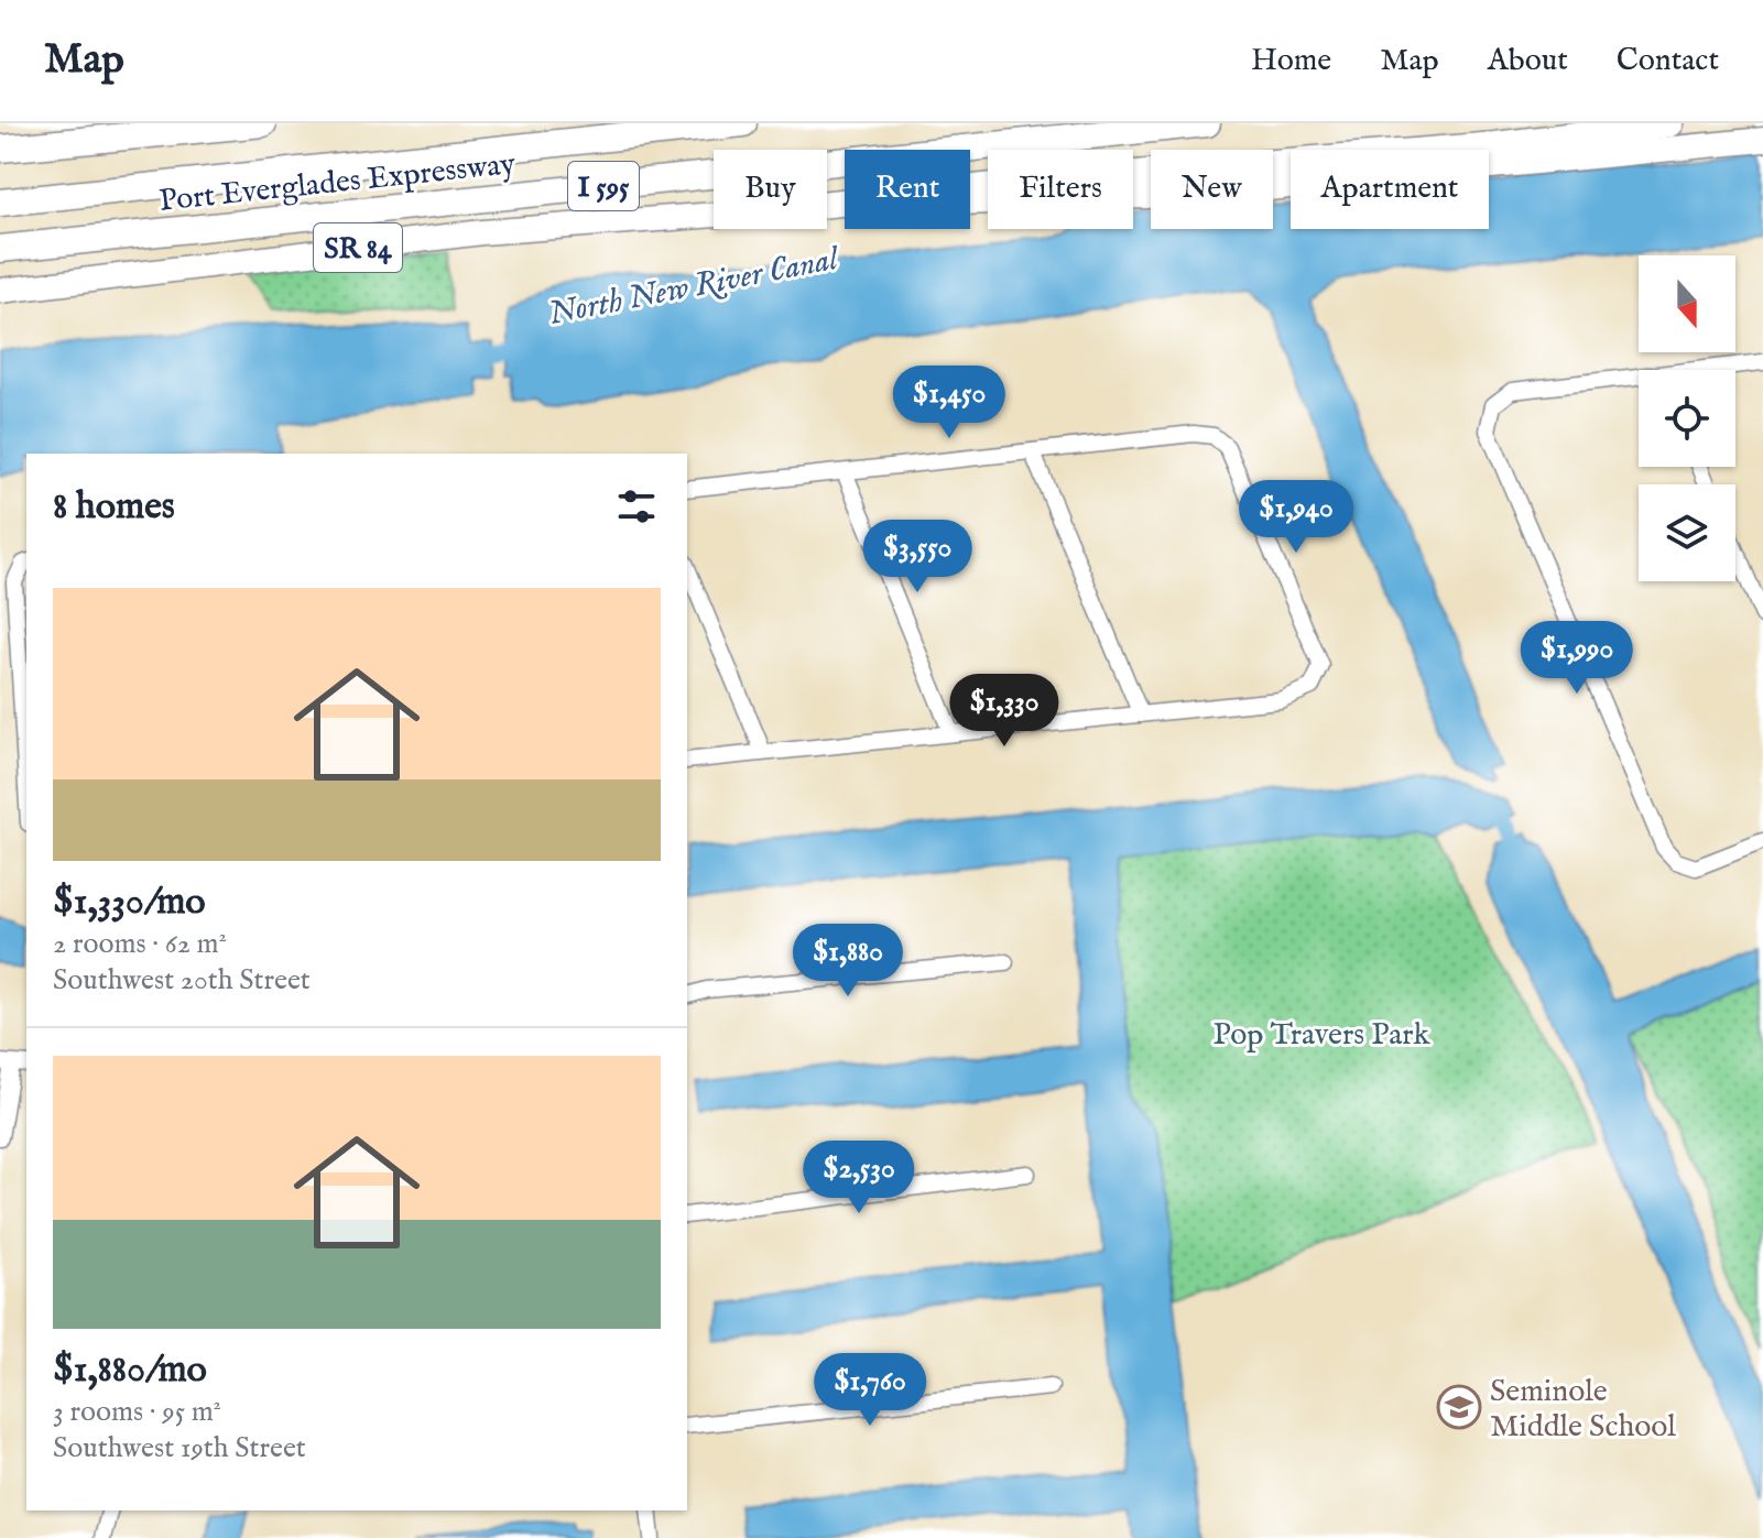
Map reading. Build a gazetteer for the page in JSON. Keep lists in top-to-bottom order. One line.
{"streets":{"highway":["Port Everglades Expressway","I 595"],"main road":["SR 84"]},"water":["North New River Canal"],"parks":["Pop Travers Park"],"places":{"school or university":["Seminole Middle School"]},"north":"bottom","page":{"header":"Map","nav":["Home","Map","About","Contact"],"chip":["Buy","Rent","Filters","New","Apartment"],"price":["$1,450","$1,940","$3,550","$1,990","$1,330","$1,880","$2,530","$1,760"],"heading":"8 homes","list":[{"name":"$1,330/mo","note":"2 rooms · 62 m² · Southwest 20th Street"},{"name":"$1,880/mo","note":"3 rooms · 95 m² · Southwest 19th Street"}]}}
